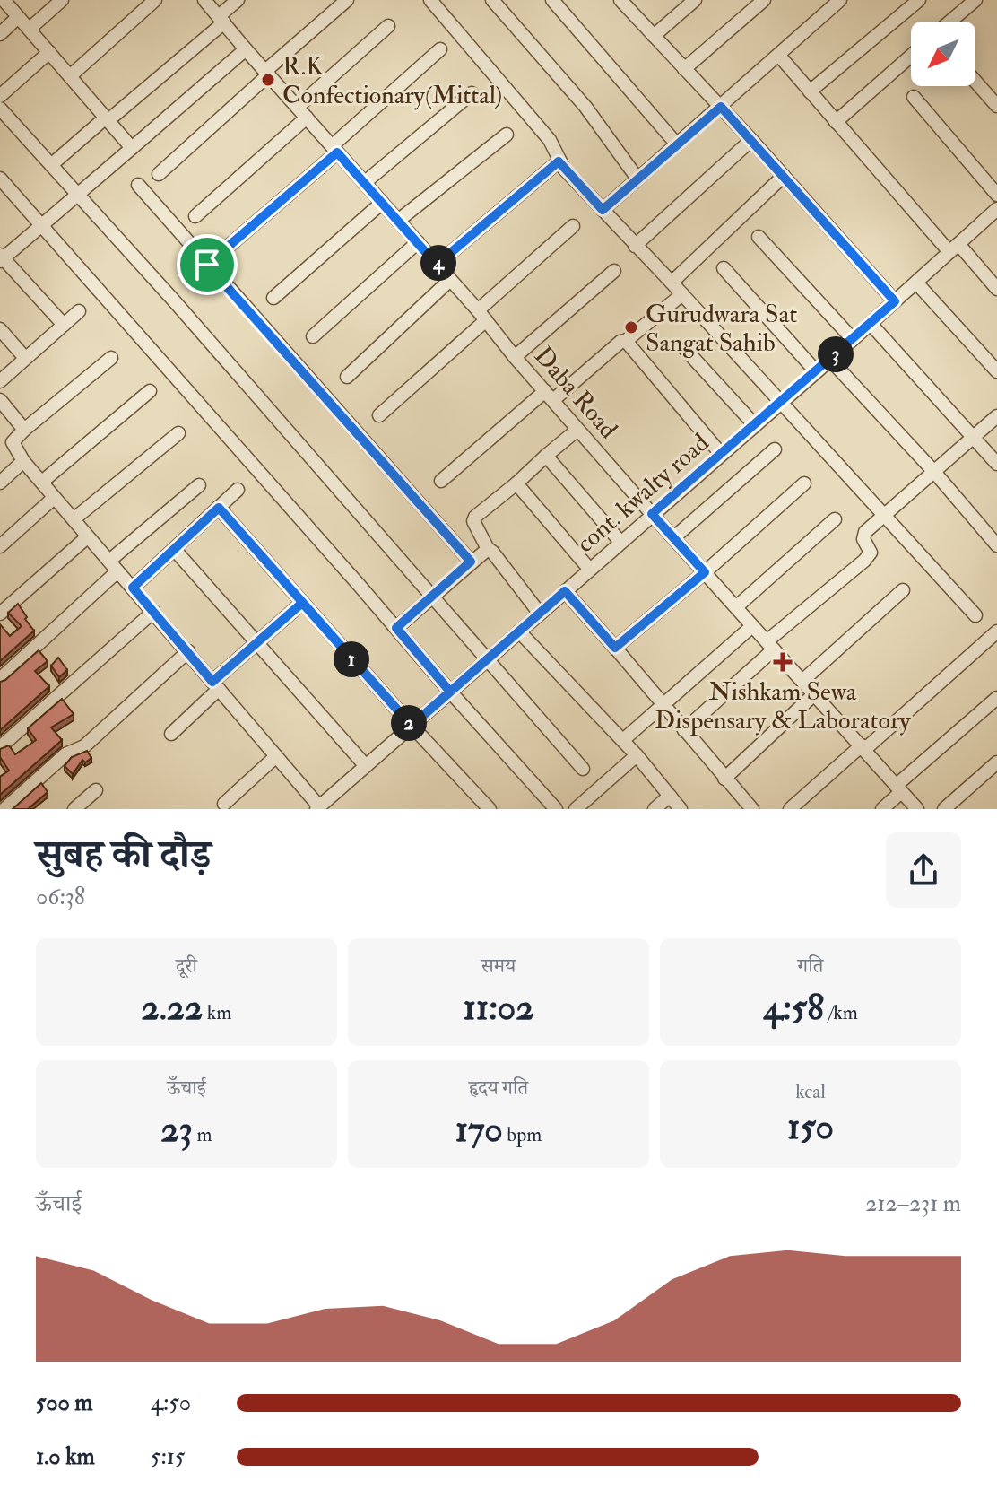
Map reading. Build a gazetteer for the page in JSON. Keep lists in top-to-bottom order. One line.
{"streets":{"street":["Daba Road","cont. kwalty road"]},"crossings":[["Daba Road","cont. kwalty road"]],"places":{"other":["R.K Confectionary(Mittal)","Gurudwara Sat Sangat Sahib"],"health":["Nishkam Sewa Dispensary & Laboratory"]},"north":"bottom left","page":{"pins":["4","3","1","2"],"heading":["सुबह की दौड़","06:38"],"stats":[["दूरी","2.22 km"],["समय","11:02"],["गति","4:58 /km"],["ऊँचाई","23 m"],["हृदय गति","170 bpm"],["kcal","150"]],"chart":["ऊँचाई","212–231 m"],"list":[{"name":"500 m","note":"4:50"},{"name":"1.0 km","note":"5:15"}]}}
